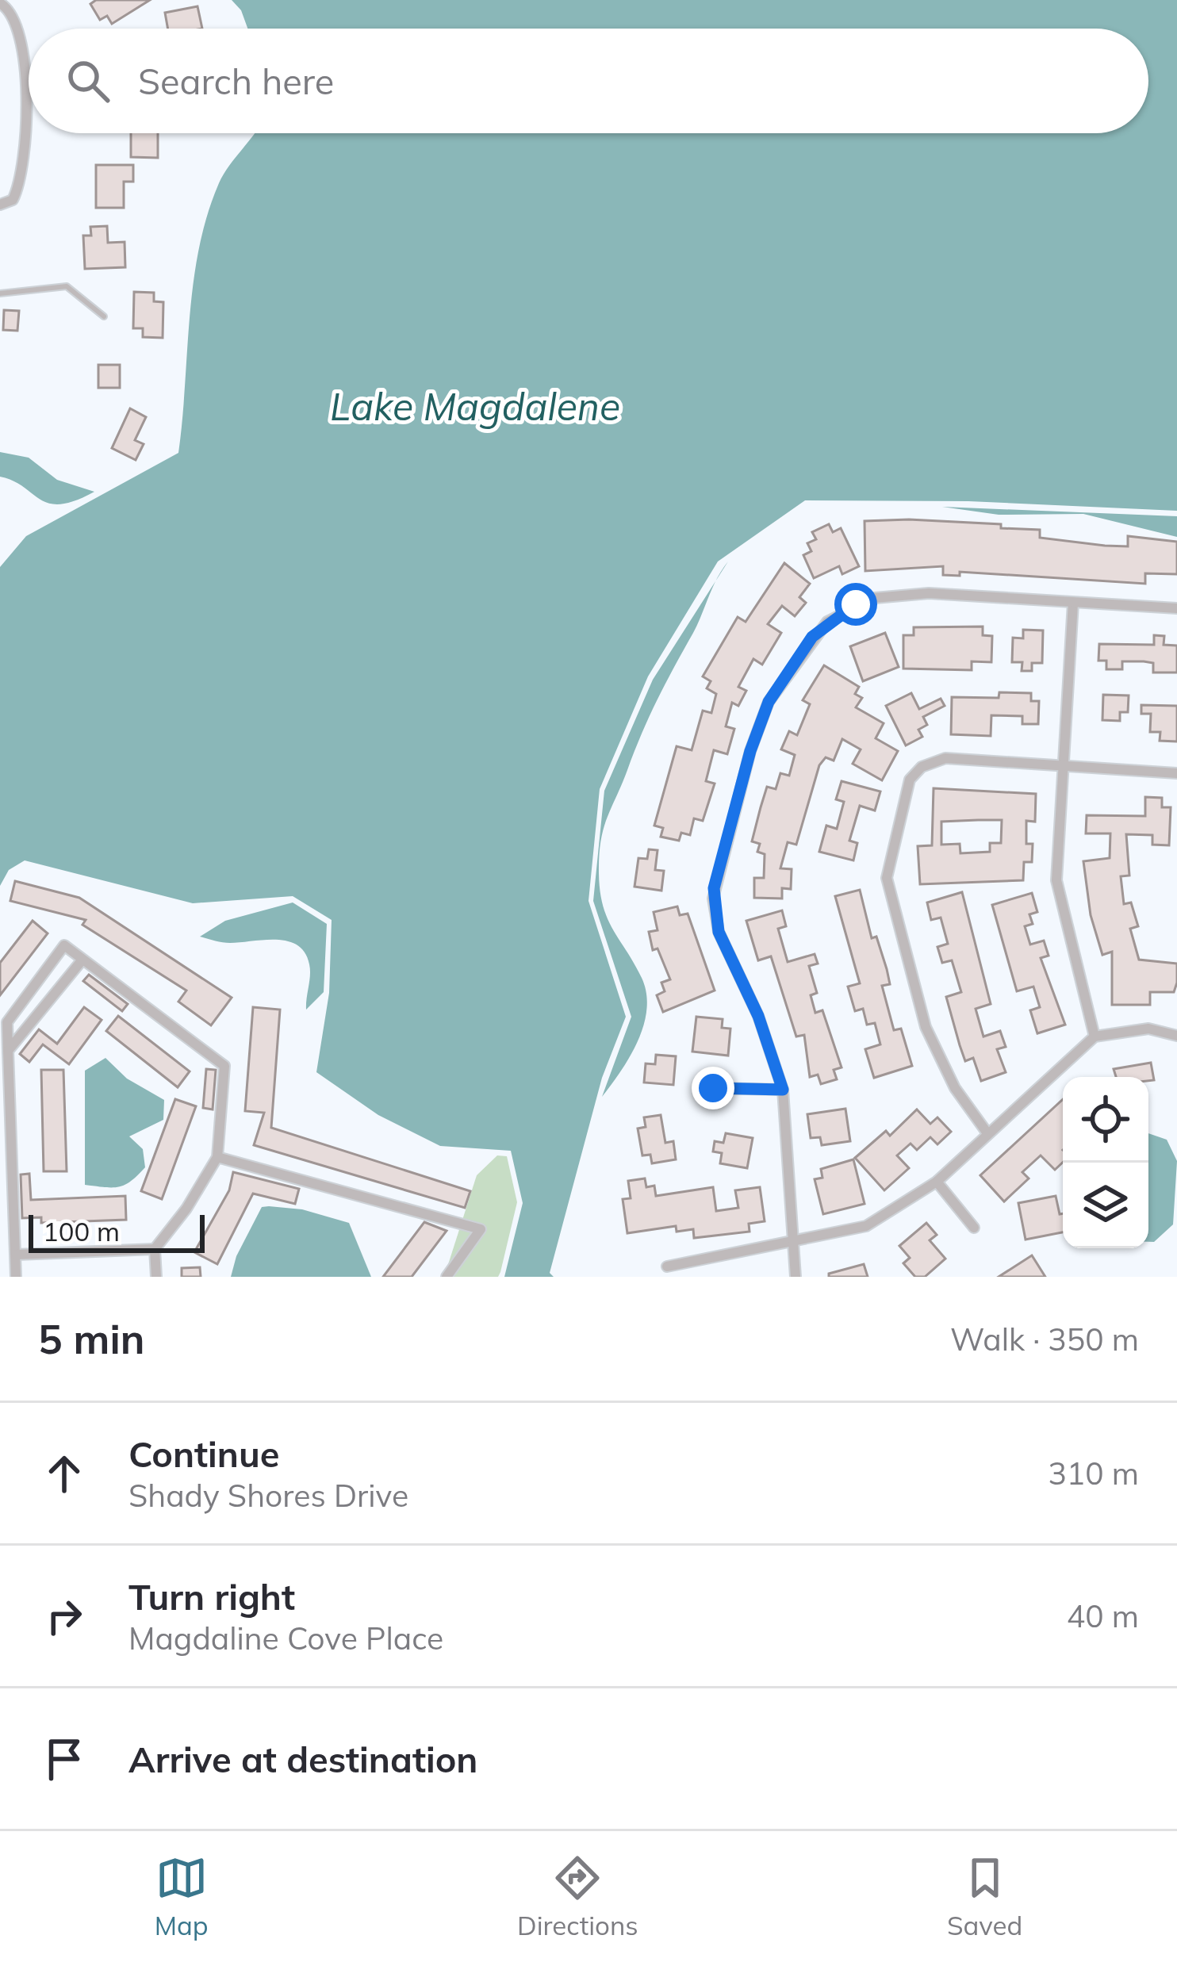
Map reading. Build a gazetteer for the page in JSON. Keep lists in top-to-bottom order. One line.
{"water":["Lake Magdalene"],"scale_bar":"100 m","page":{"search":"Search here","scale":"100 m","heading":["5 min","Walk · 350 m"],"list":[["Continue","Shady Shores Drive","310 m"],["Turn right","Magdaline Cove Place","40 m"],"Arrive at destination"],"nav":["Map","Directions","Saved"]}}
